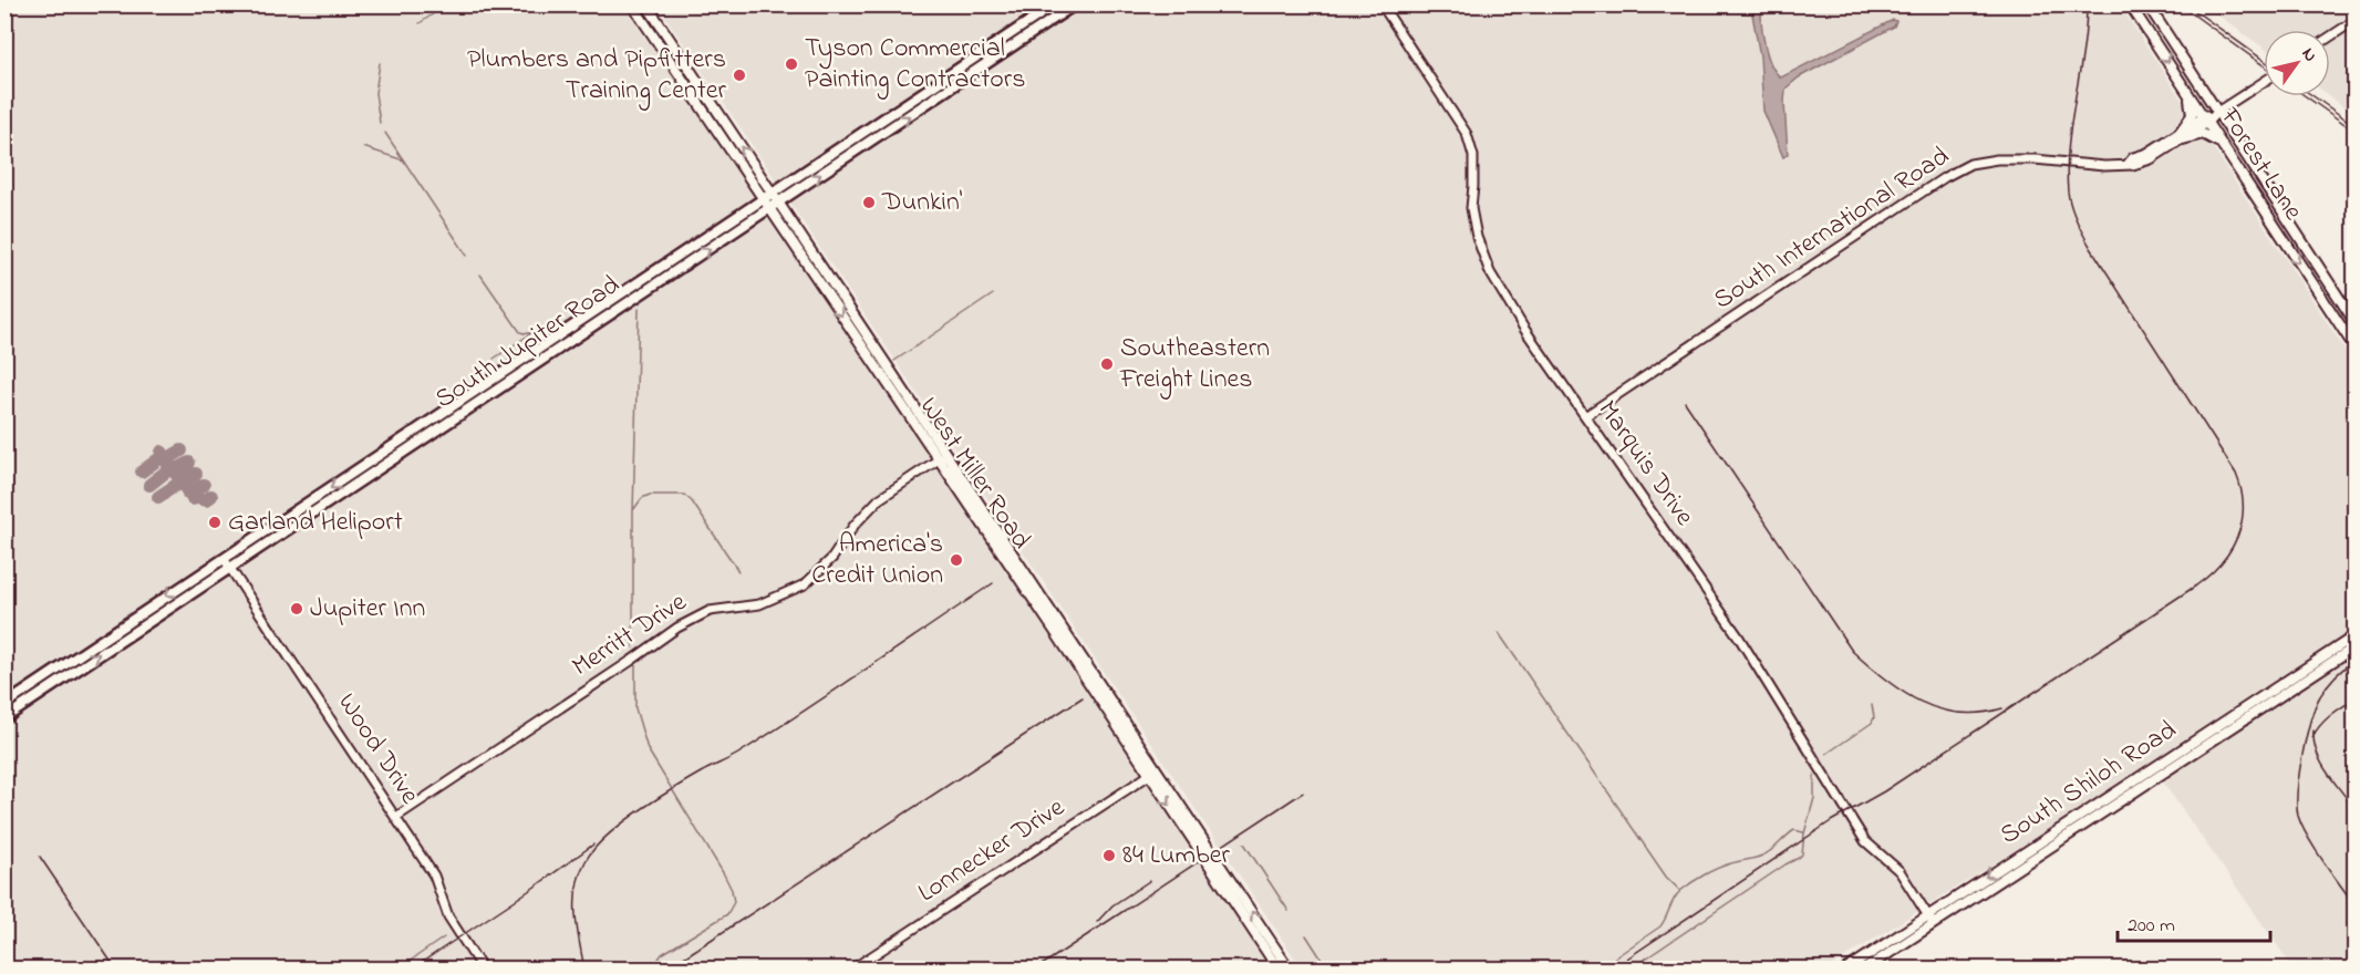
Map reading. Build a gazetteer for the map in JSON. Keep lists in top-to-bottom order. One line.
{"streets":{"main road":["Forest Lane","South Jupiter Road","West Miller Road","South Shiloh Road"],"street":["South International Road","Marquis Drive","Merritt Drive","Wood Drive","Lonnecker Drive"]},"crossings":[["Forest Lane","South International Road"],["South International Road","Marquis Drive"],["South Jupiter Road","West Miller Road"],["South Jupiter Road","Wood Drive"],["Marquis Drive","South Shiloh Road"],["West Miller Road","Merritt Drive"],["West Miller Road","Lonnecker Drive"],["Merritt Drive","Wood Drive"]],"places":["Tyson Commercial Painting Contractors","Plumbers and Pipfitters Training Center","Dunkin'","Southeastern Freight Lines","Garland Heliport","America's Credit Union","Jupiter Inn","84 Lumber"],"scale_bar":"200 m","north":"top right"}
